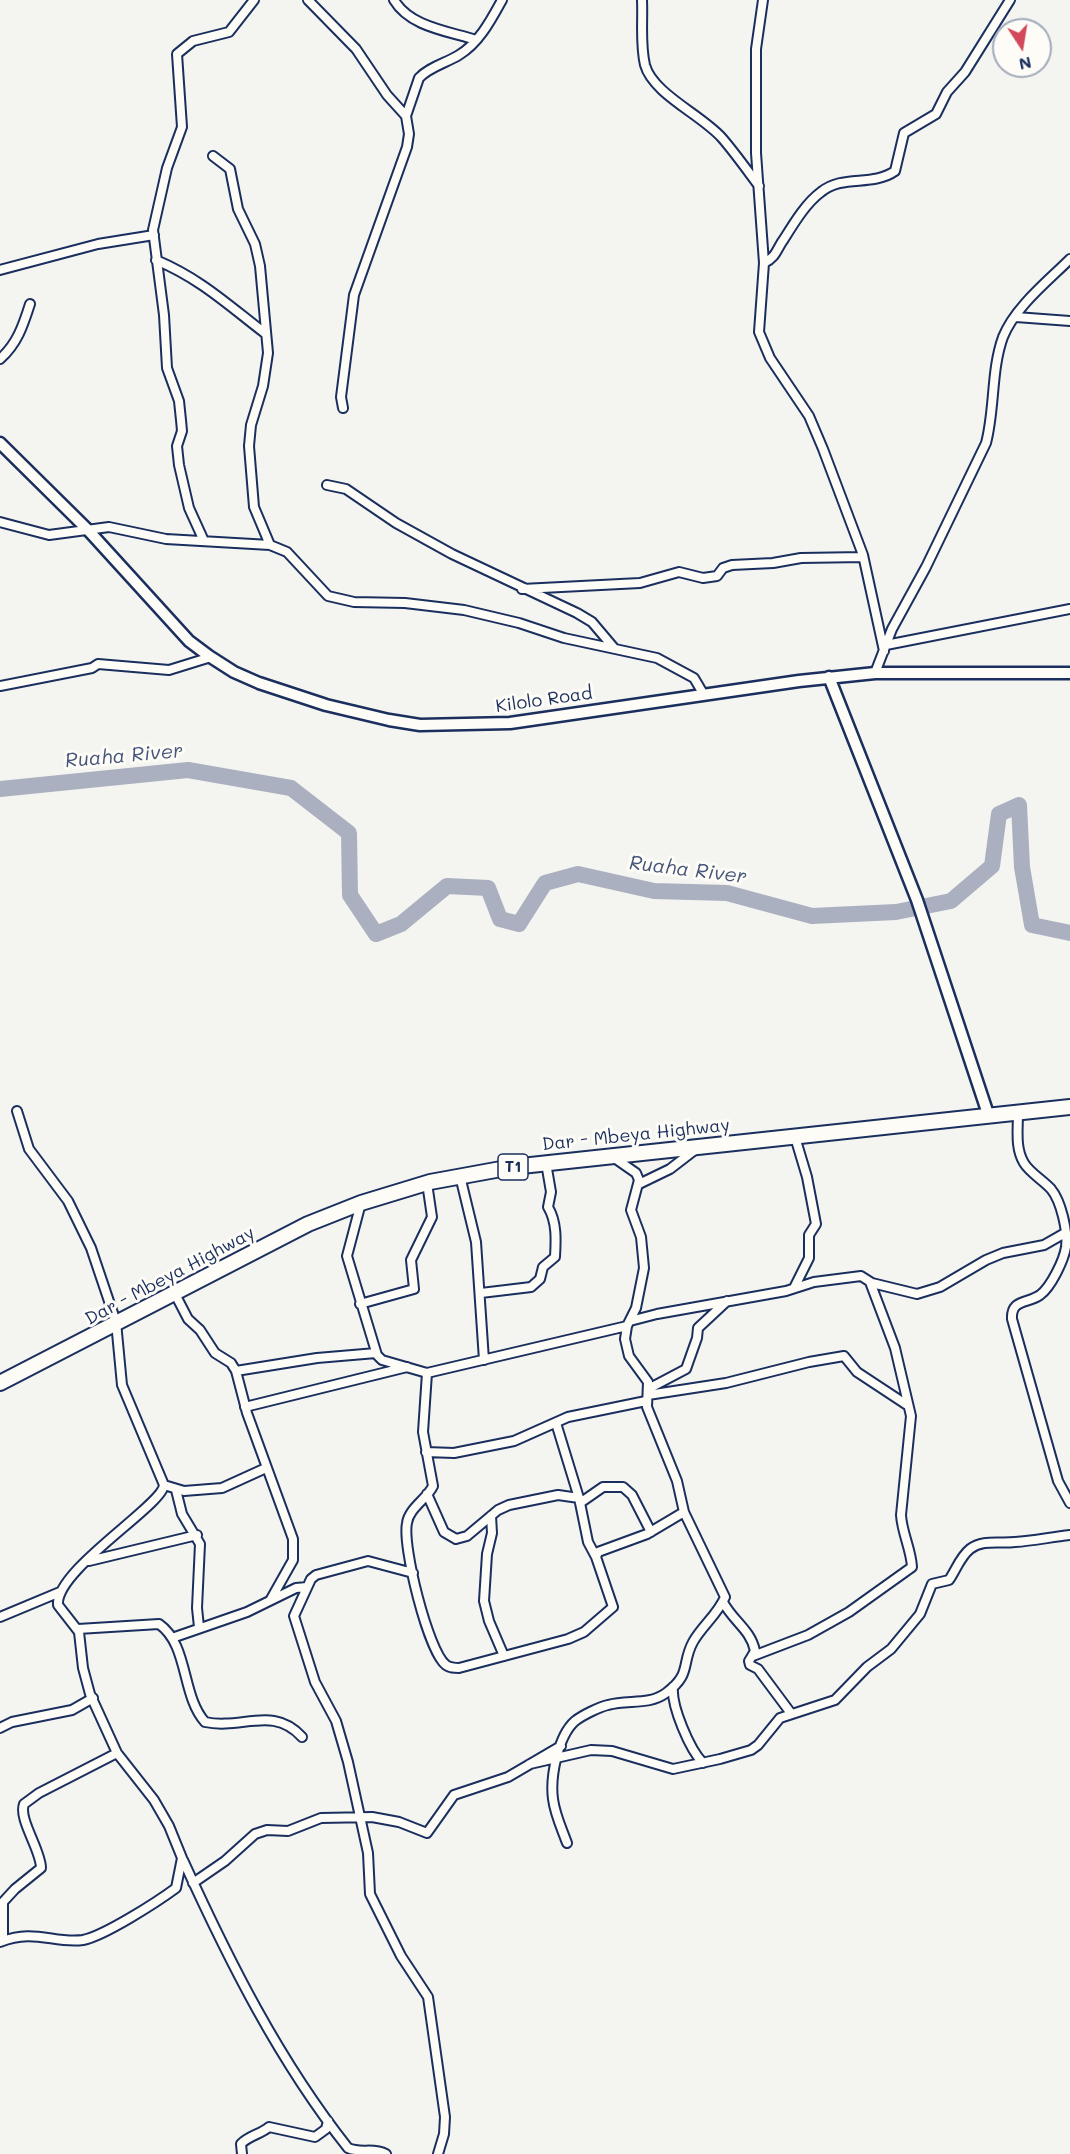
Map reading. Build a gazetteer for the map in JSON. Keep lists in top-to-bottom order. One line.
{"streets":{"highway":["Dar - Mbeya Highway","T1"],"main road":["Kilolo Road"]},"water":["Ruaha River"],"north":"bottom"}
